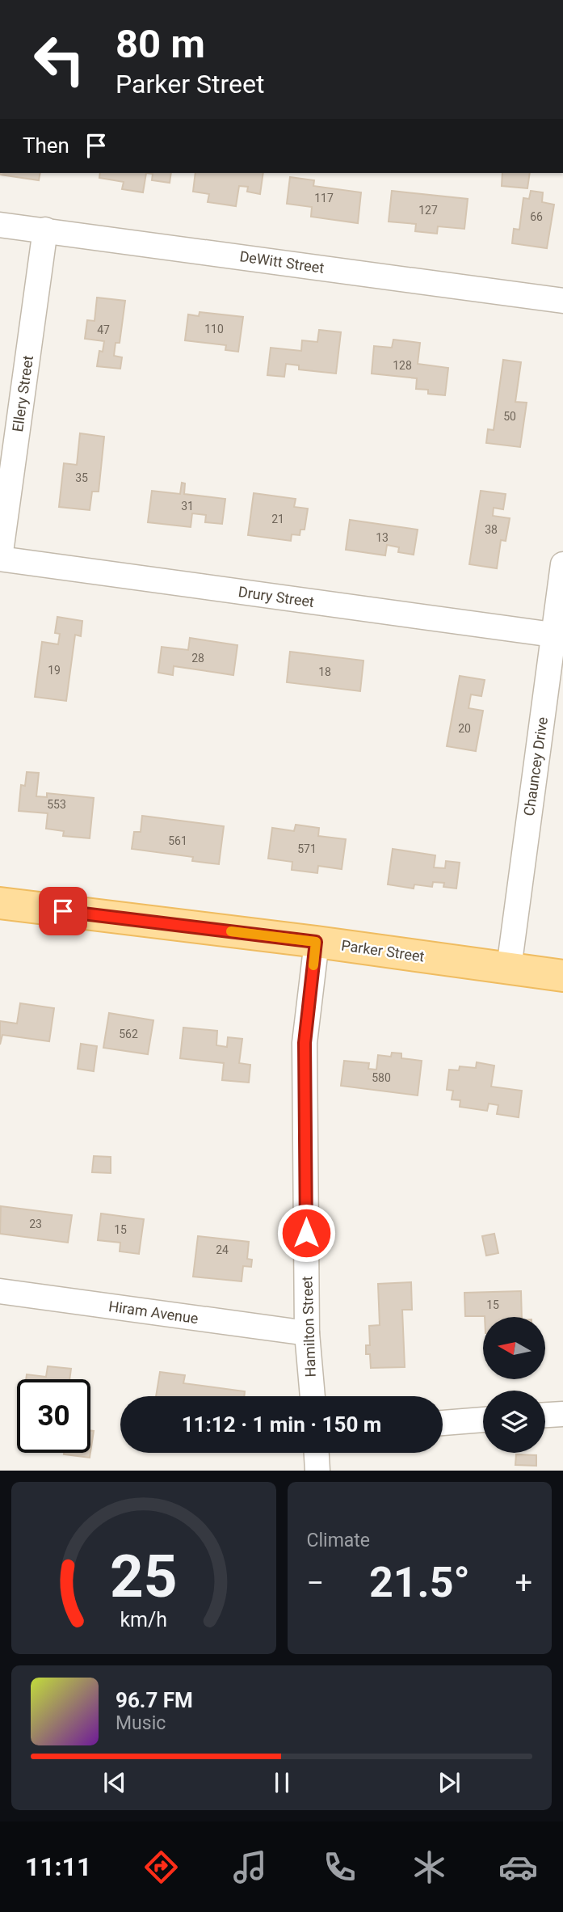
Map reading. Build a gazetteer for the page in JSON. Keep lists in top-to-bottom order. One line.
{"streets":{"main road":["Parker Street"],"street":["DeWitt Street","Ellery Street","Drury Street","Chauncey Drive","Hiram Avenue","Hamilton Street"]},"crossings":[["DeWitt Street","Ellery Street"],["Ellery Street","Drury Street"],["Drury Street","Chauncey Drive"],["Chauncey Drive","Parker Street"],["Parker Street","Hamilton Street"],["Hiram Avenue","Hamilton Street"]],"house_numbers":["117","127","66","110","47","128","50","35","31","21","38","13","28","19","18","20","553","561","571","562","580","23","15","24","15"],"north":"left","page":{"turn":["80 m","Parker Street"],"then":"Then","limit":"30","trip":"11:12 · 1 min · 150 m","tile":"Climate","heat":["−","21.5°","+"],"song":["96.7 FM","Music"],"tabs":"11:11","gauge":["25","km/h"]}}
